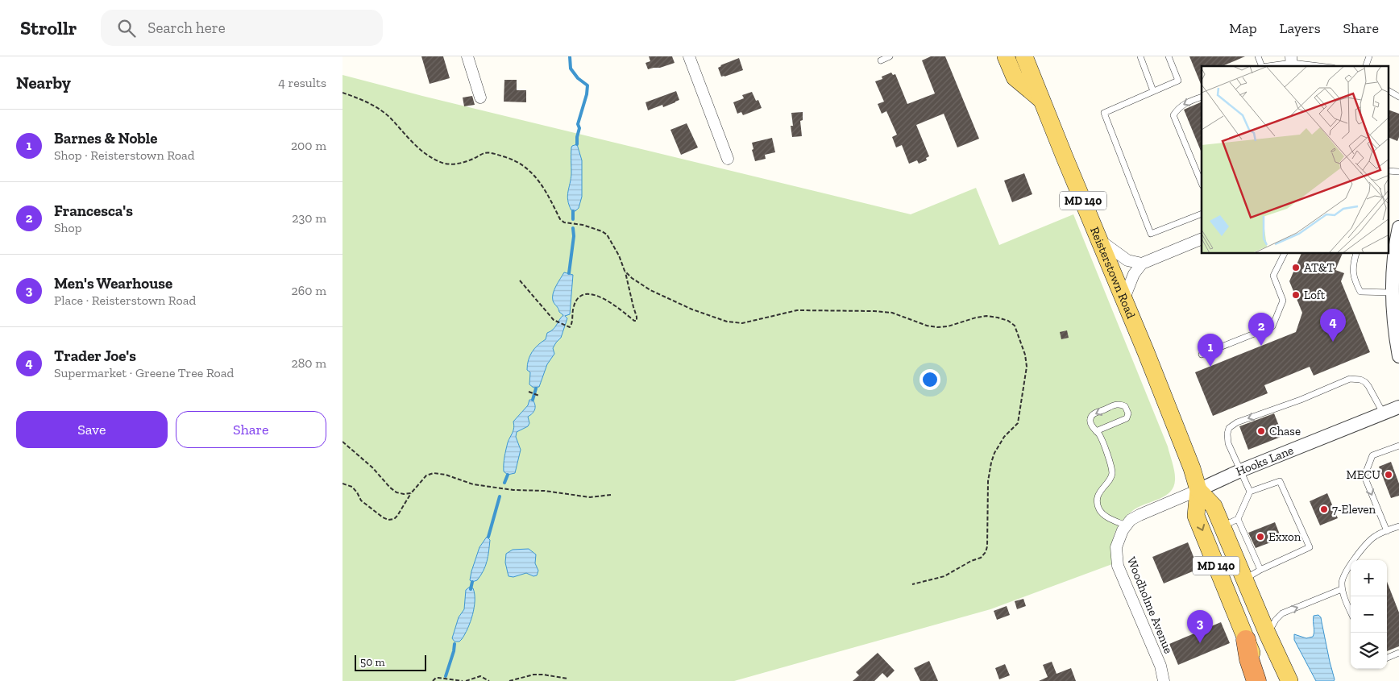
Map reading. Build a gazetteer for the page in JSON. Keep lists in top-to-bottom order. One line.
{"streets":{"main road":["MD 140","Reisterstown Road"],"street":["Hooks Lane","Woodholme Avenue"]},"crossings":[["Reisterstown Road","Hooks Lane"],["Reisterstown Road","Woodholme Avenue"],["Hooks Lane","Woodholme Avenue"]],"places":["AT&T","Loft","Chase","MECU","7-Eleven","Exxon"],"scale_bar":"50 m","page":{"header":"Strollr","search":"Search here","nav":["Map","Layers","Share"],"heading":["Nearby","4 results"],"list":[{"mark":"1","name":"Barnes & Noble","note":"Shop · Reisterstown Road","value":"200 m"},{"mark":"2","name":"Francesca's","note":"Shop","value":"230 m"},{"mark":"3","name":"Men's Wearhouse","note":"Place · Reisterstown Road","value":"260 m"},{"mark":"4","name":"Trader Joe's","note":"Supermarket · Greene Tree Road","value":"280 m"}],"pins":["4","2","1","3"],"buttons":["Save","Share"],"map_buttons":["+","−"],"scale":"50 m"}}
